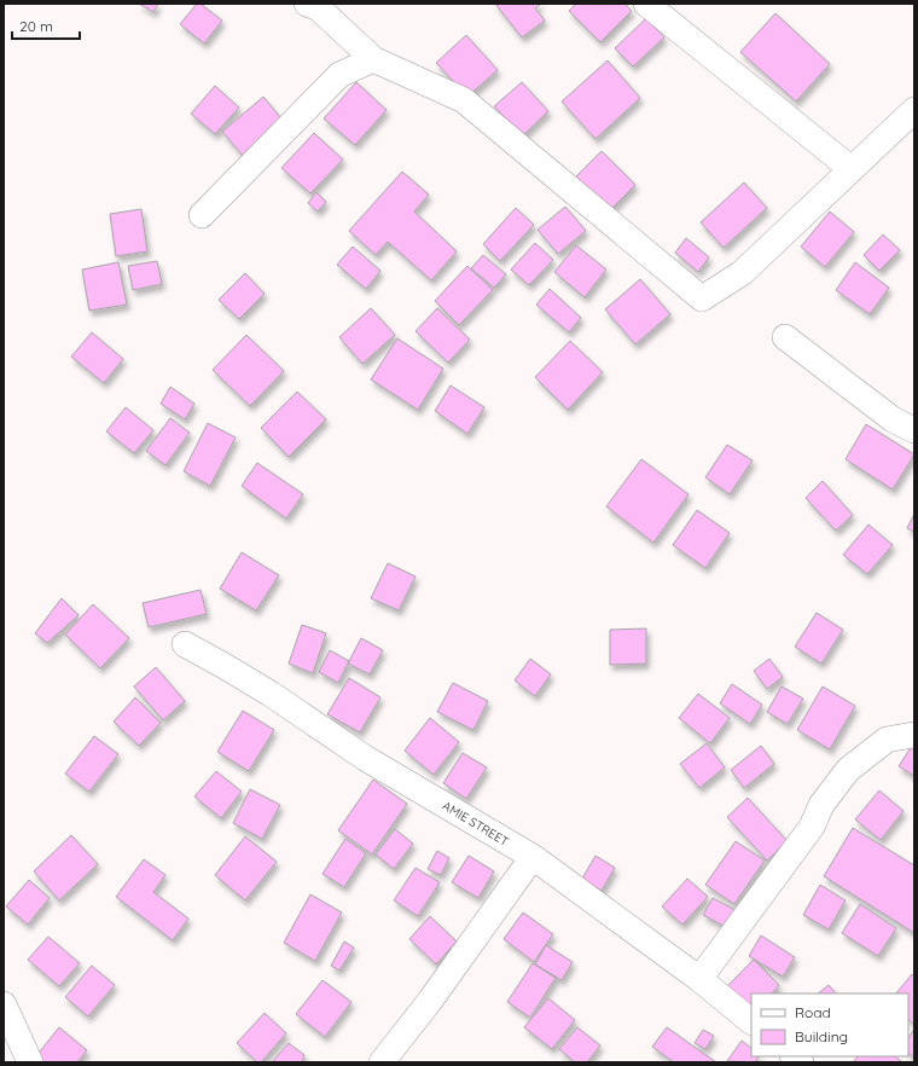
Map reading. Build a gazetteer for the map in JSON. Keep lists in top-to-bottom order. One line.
{"streets":{"street":["AMIE STREET"]},"legend":["Road","Building"],"scale_bar":"20 m"}
